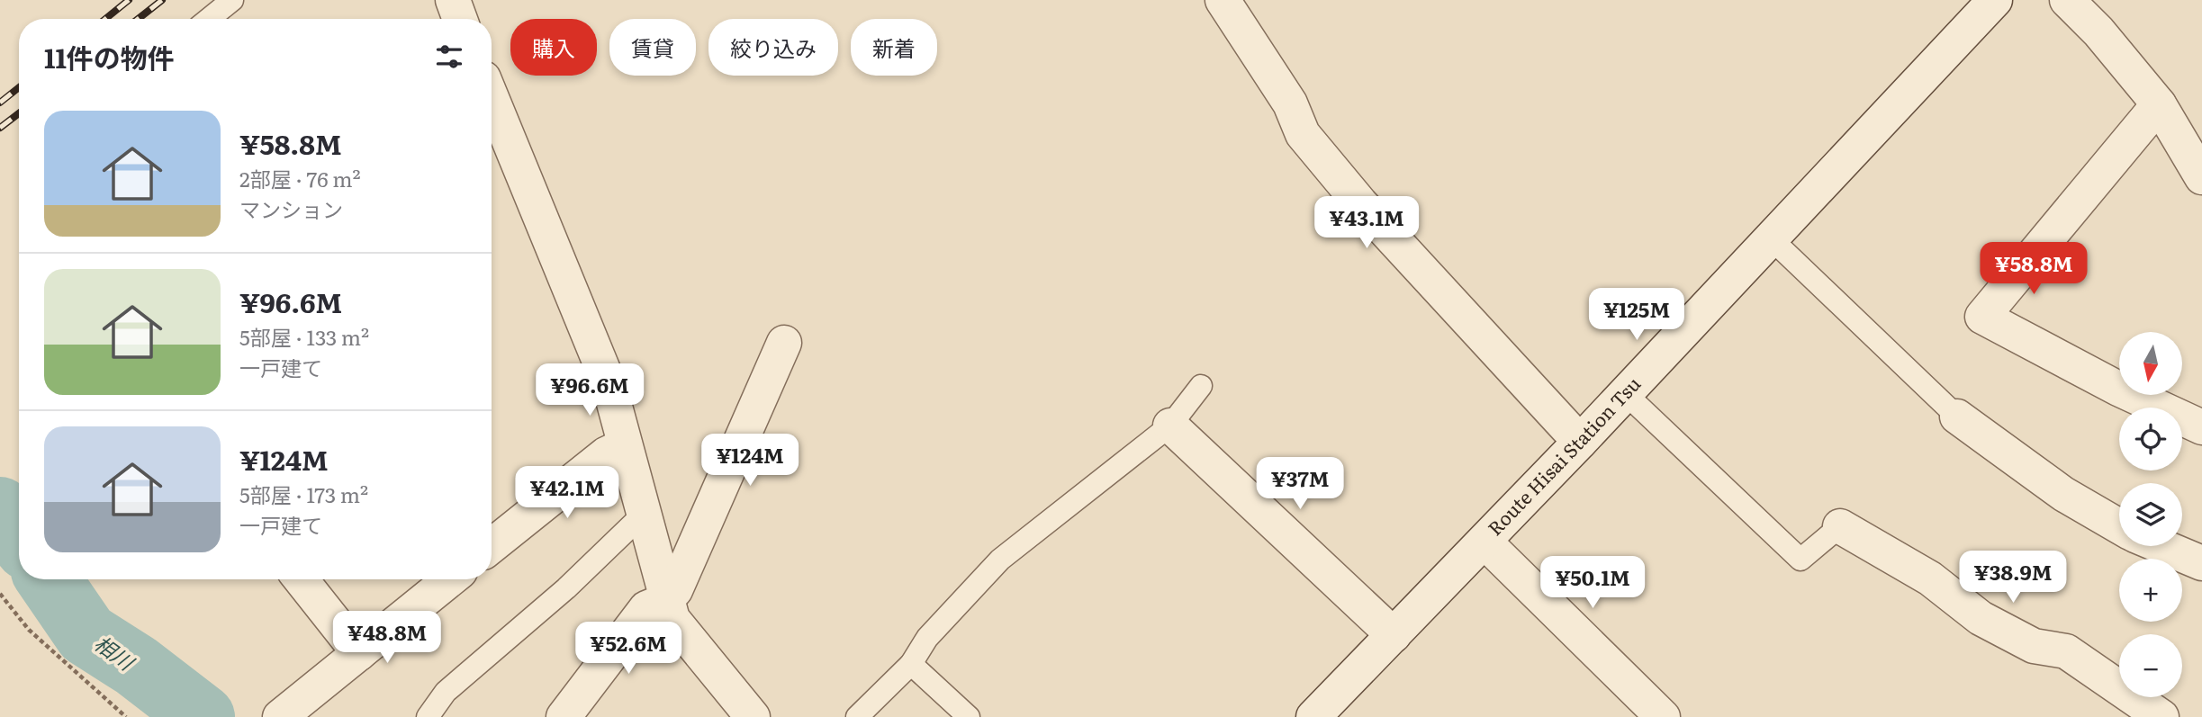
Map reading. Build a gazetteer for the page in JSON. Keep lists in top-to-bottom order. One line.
{"streets":{"street":["Route Hisai Station Tsu"]},"water":["相川"],"north":"bottom","page":{"chip":["購入","賃貸","絞り込み","新着"],"heading":"11件の物件","list":[{"name":"¥58.8M","note":"2部屋 · 76 m² · マンション"},{"name":"¥96.6M","note":"5部屋 · 133 m² · 一戸建て"},{"name":"¥124M","note":"5部屋 · 173 m² · 一戸建て"}],"price":["¥43.1M","¥58.8M","¥125M","¥96.6M","¥124M","¥37M","¥42.1M","¥38.9M","¥50.1M","¥48.8M","¥52.6M"],"map_buttons":["+","−"]}}
